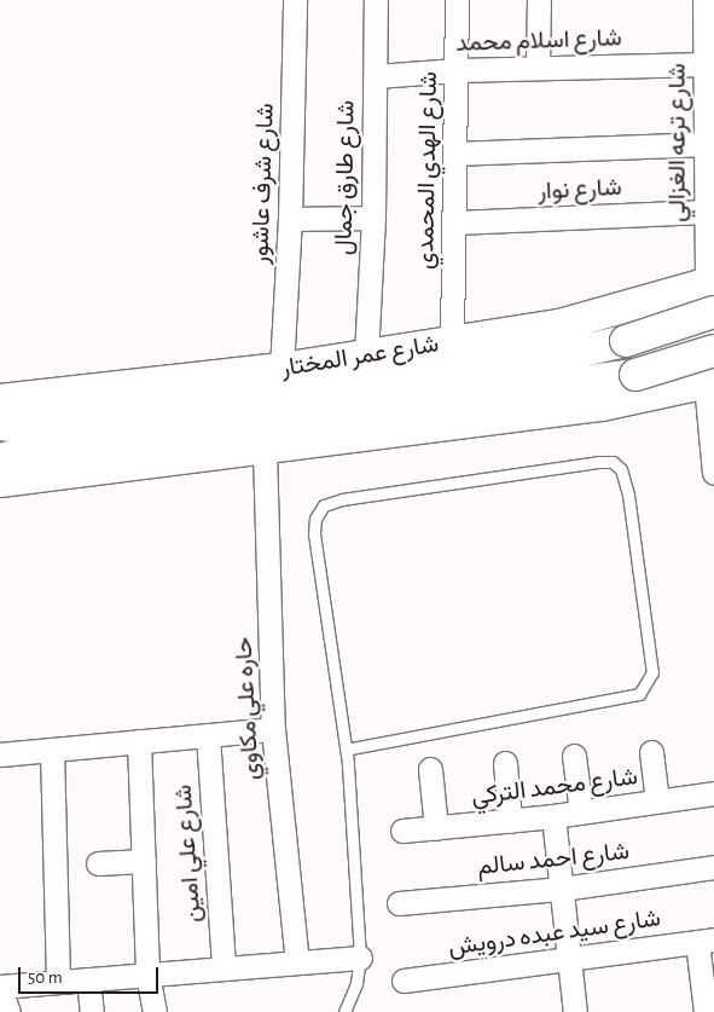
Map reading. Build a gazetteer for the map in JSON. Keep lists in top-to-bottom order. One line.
{"streets":{"main road":["شارع عمر المختار"],"street":["شارع اسلام محمد","شارع ترعه الغزالي","شارع الهدي المحمدي","شارع طارق جمال","شارع شرف عاشور","شارع نوار","حاره علي مكاوي","شارع محمد التركي","شارع علي امين","شارع احمد سالم","شارع سيد عبده درويش"]},"crossings":[["شارع اسلام محمد","شارع ترعه الغزالي"],["شارع اسلام محمد","شارع الهدي المحمدي"],["شارع اسلام محمد","شارع طارق جمال"],["شارع ترعه الغزالي","شارع نوار"],["شارع ترعه الغزالي","شارع عمر المختار"],["شارع الهدي المحمدي","شارع نوار"],["شارع الهدي المحمدي","شارع عمر المختار"],["شارع طارق جمال","شارع عمر المختار"],["شارع شرف عاشور","شارع عمر المختار"]],"scale_bar":"50 m"}
